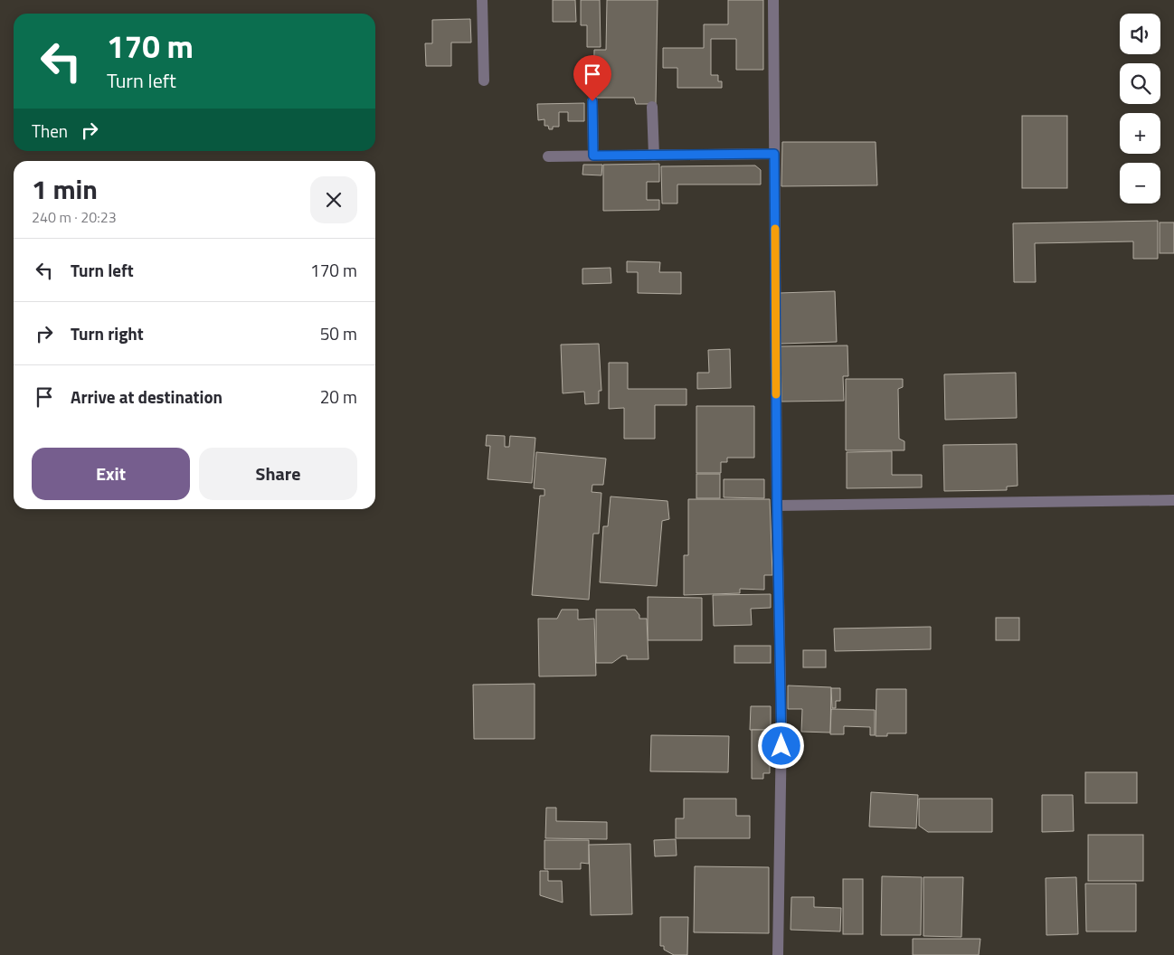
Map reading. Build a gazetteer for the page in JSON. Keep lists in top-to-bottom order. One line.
{"page":{"map_buttons":["+","−"],"turn":["170 m","Turn left"],"then":"Then","heading":["1 min","240 m · 20:23"],"list":[{"name":"Turn left","value":"170 m"},{"name":"Turn right","value":"50 m"},{"name":"Arrive at destination","value":"20 m"}],"buttons":["Exit","Share"]}}
